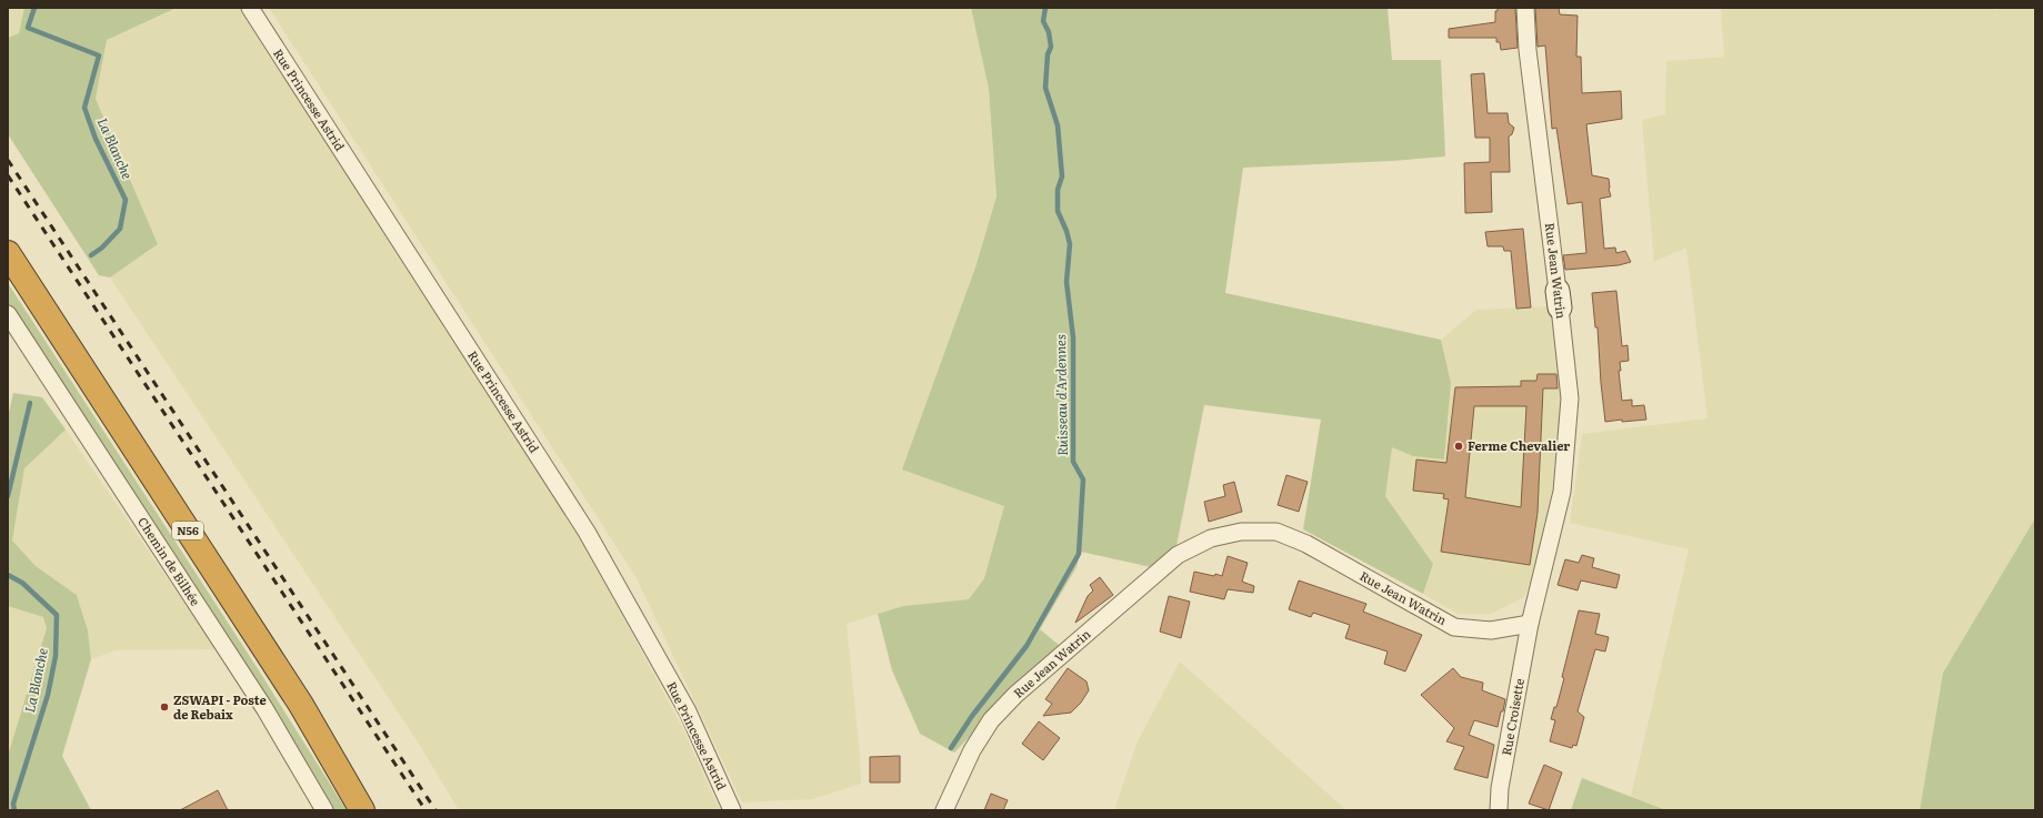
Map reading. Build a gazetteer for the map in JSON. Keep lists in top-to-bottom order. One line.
{"streets":{"highway":["N56"],"street":["Rue Princesse Astrid","Rue Jean Watrin","Chemin de Bilhée","Rue Croisette"]},"crossings":[["Rue Jean Watrin","Rue Croisette"]],"water":["La Blanche","Ruisseau d'Ardennes"],"places":["Ferme Chevalier","ZSWAPI - Poste de Rebaix"]}
